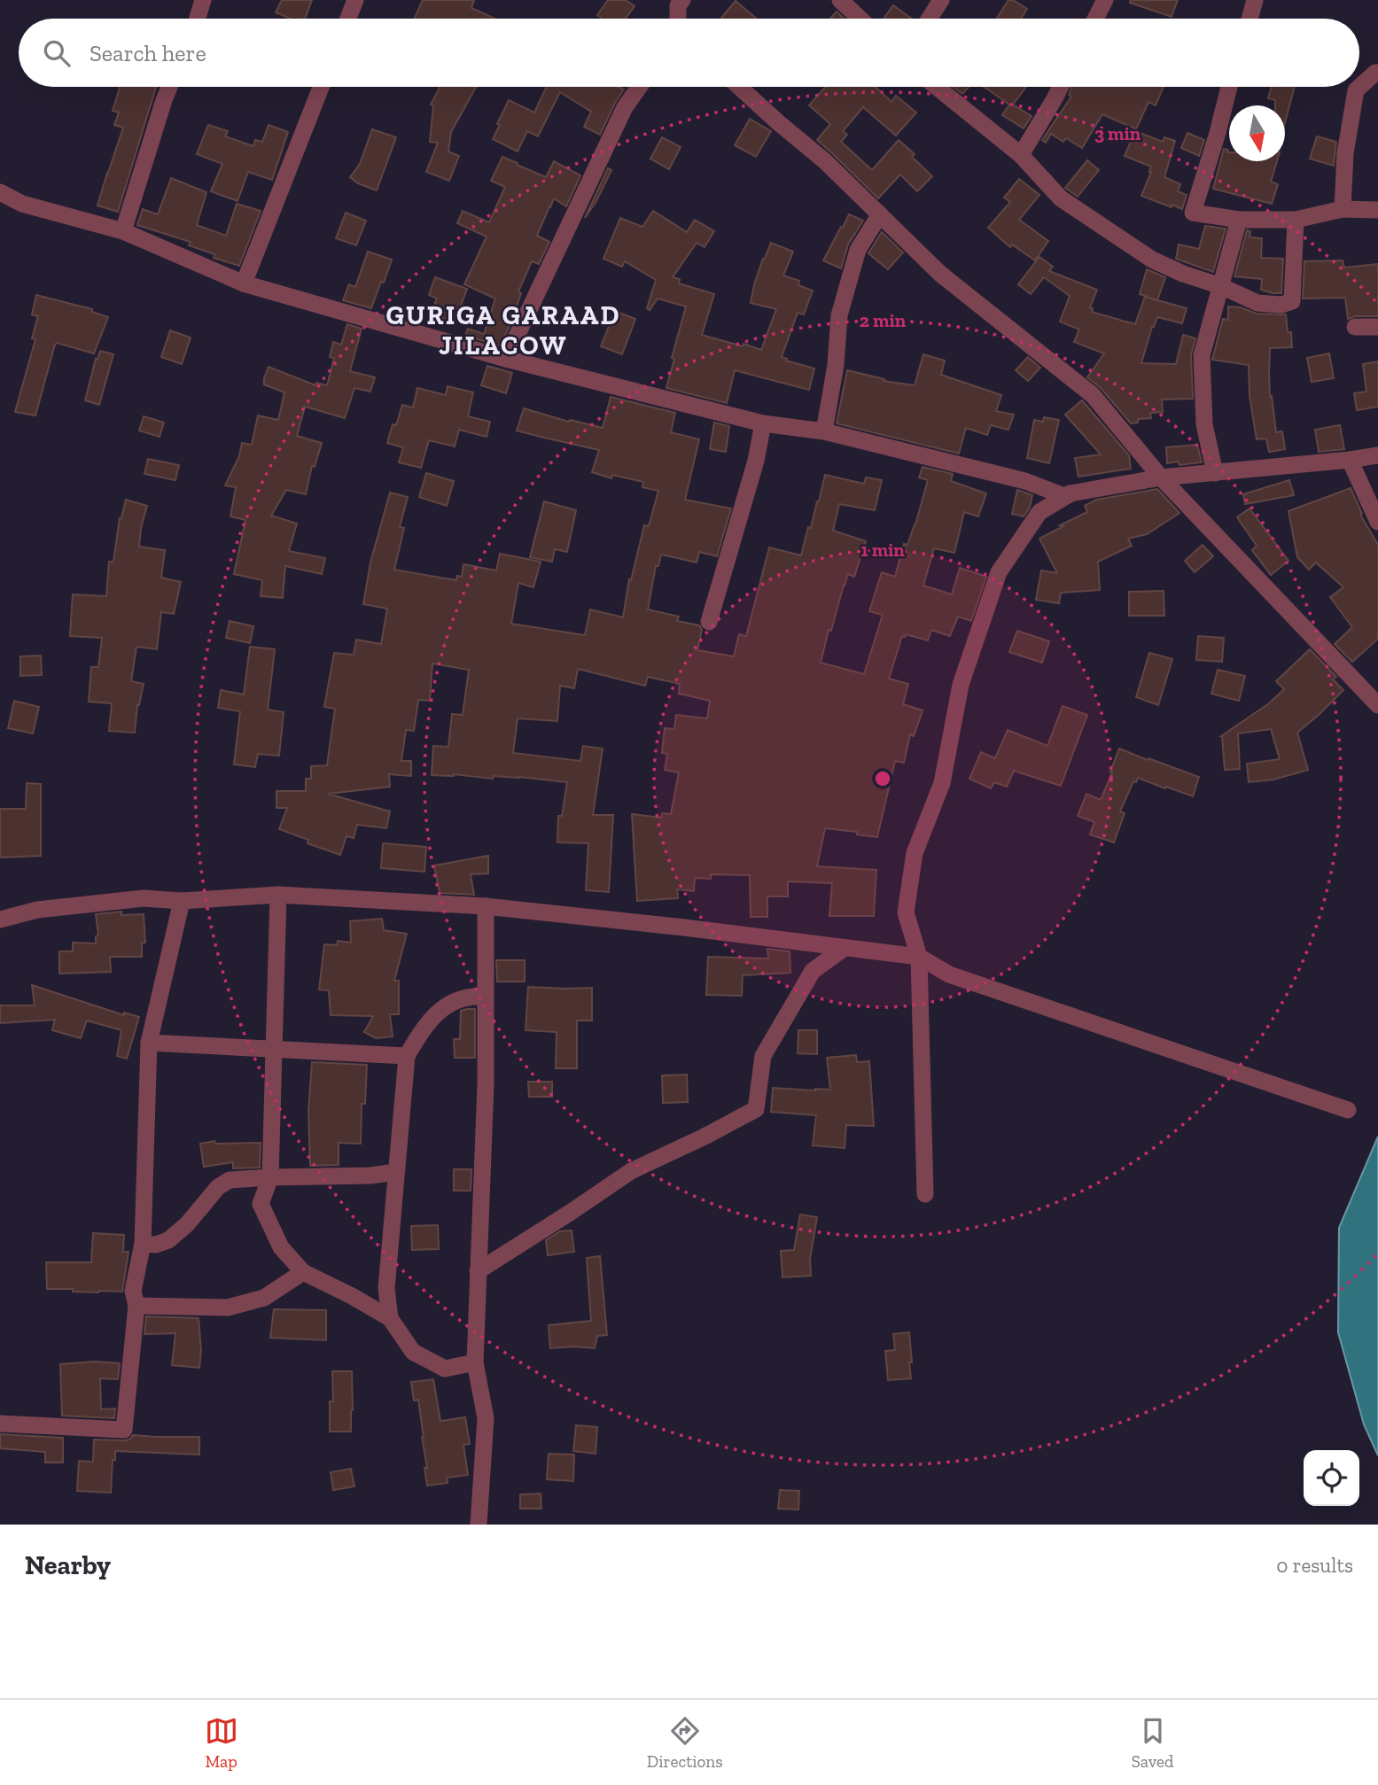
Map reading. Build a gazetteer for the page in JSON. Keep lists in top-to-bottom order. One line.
{"districts":["GURIGA GARAAD JILACOW"],"north":"bottom","page":{"search":"Search here","heading":["Nearby","0 results"],"nav":["Map","Directions","Saved"]},"rings":["3 min","2 min","1 min"]}
